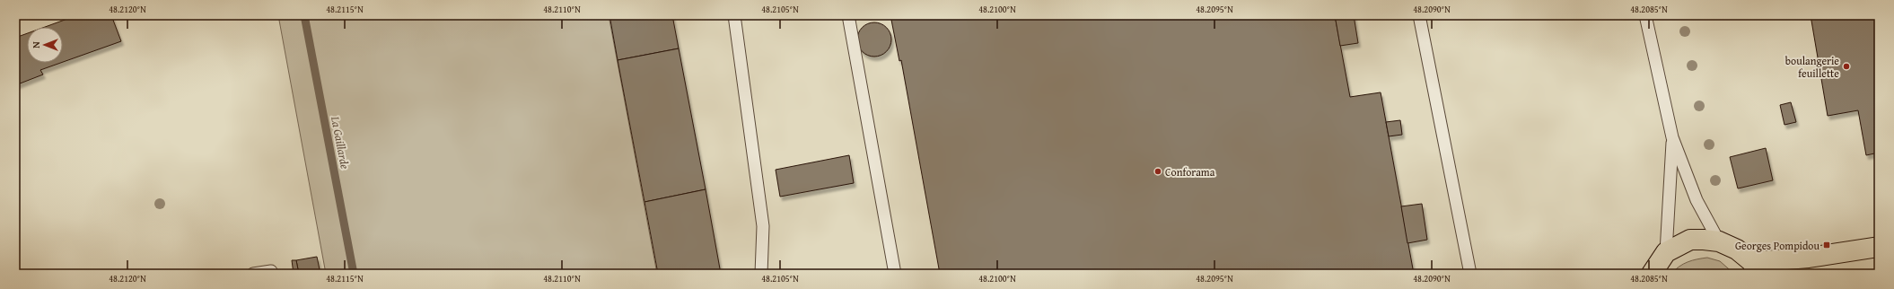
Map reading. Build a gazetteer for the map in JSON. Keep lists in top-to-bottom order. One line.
{"water":["La Gaillarde"],"places":{"other":["boulangerie feuillette","Conforama"],"transit":["Georges Pompidou"]},"north":"left","coordinates":["48.2120°N","48.2115°N","48.2110°N","48.2105°N","48.2100°N","48.2095°N","48.2090°N","48.2085°N"]}
